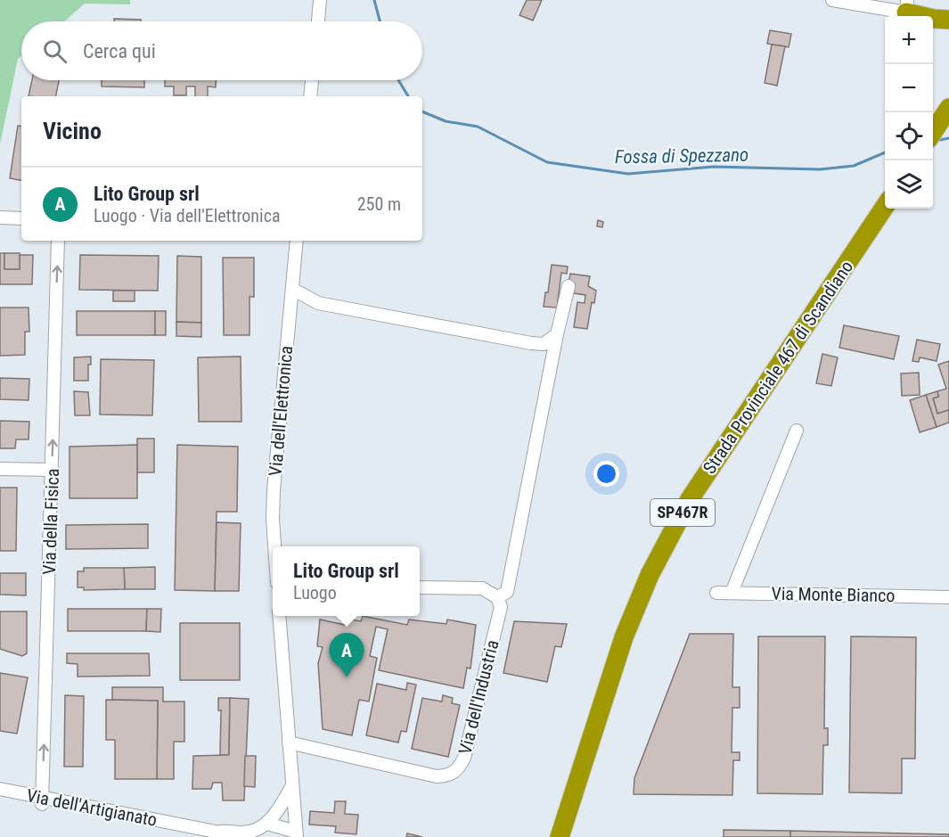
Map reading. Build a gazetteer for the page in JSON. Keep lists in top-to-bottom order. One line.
{"streets":{"highway":["Strada Provinciale 467 di Scandiano","SP467R"],"street":["Via dell'Elettronica","Via della Fisica","Via Monte Bianco","Via dell'Industria","Via dell'Artigianato"]},"crossings":[["Via della Fisica","Via dell'Artigianato"]],"one_way":["Via della Fisica"],"water":["Fossa di Spezzano"],"page":{"map_buttons":["+","−"],"search":"Cerca qui","heading":"Vicino","list":[{"mark":"A","name":"Lito Group srl","note":"Luogo · Via dell'Elettronica","value":"250 m"}],"popup":["Lito Group srl","Luogo"],"pins":"A"}}
